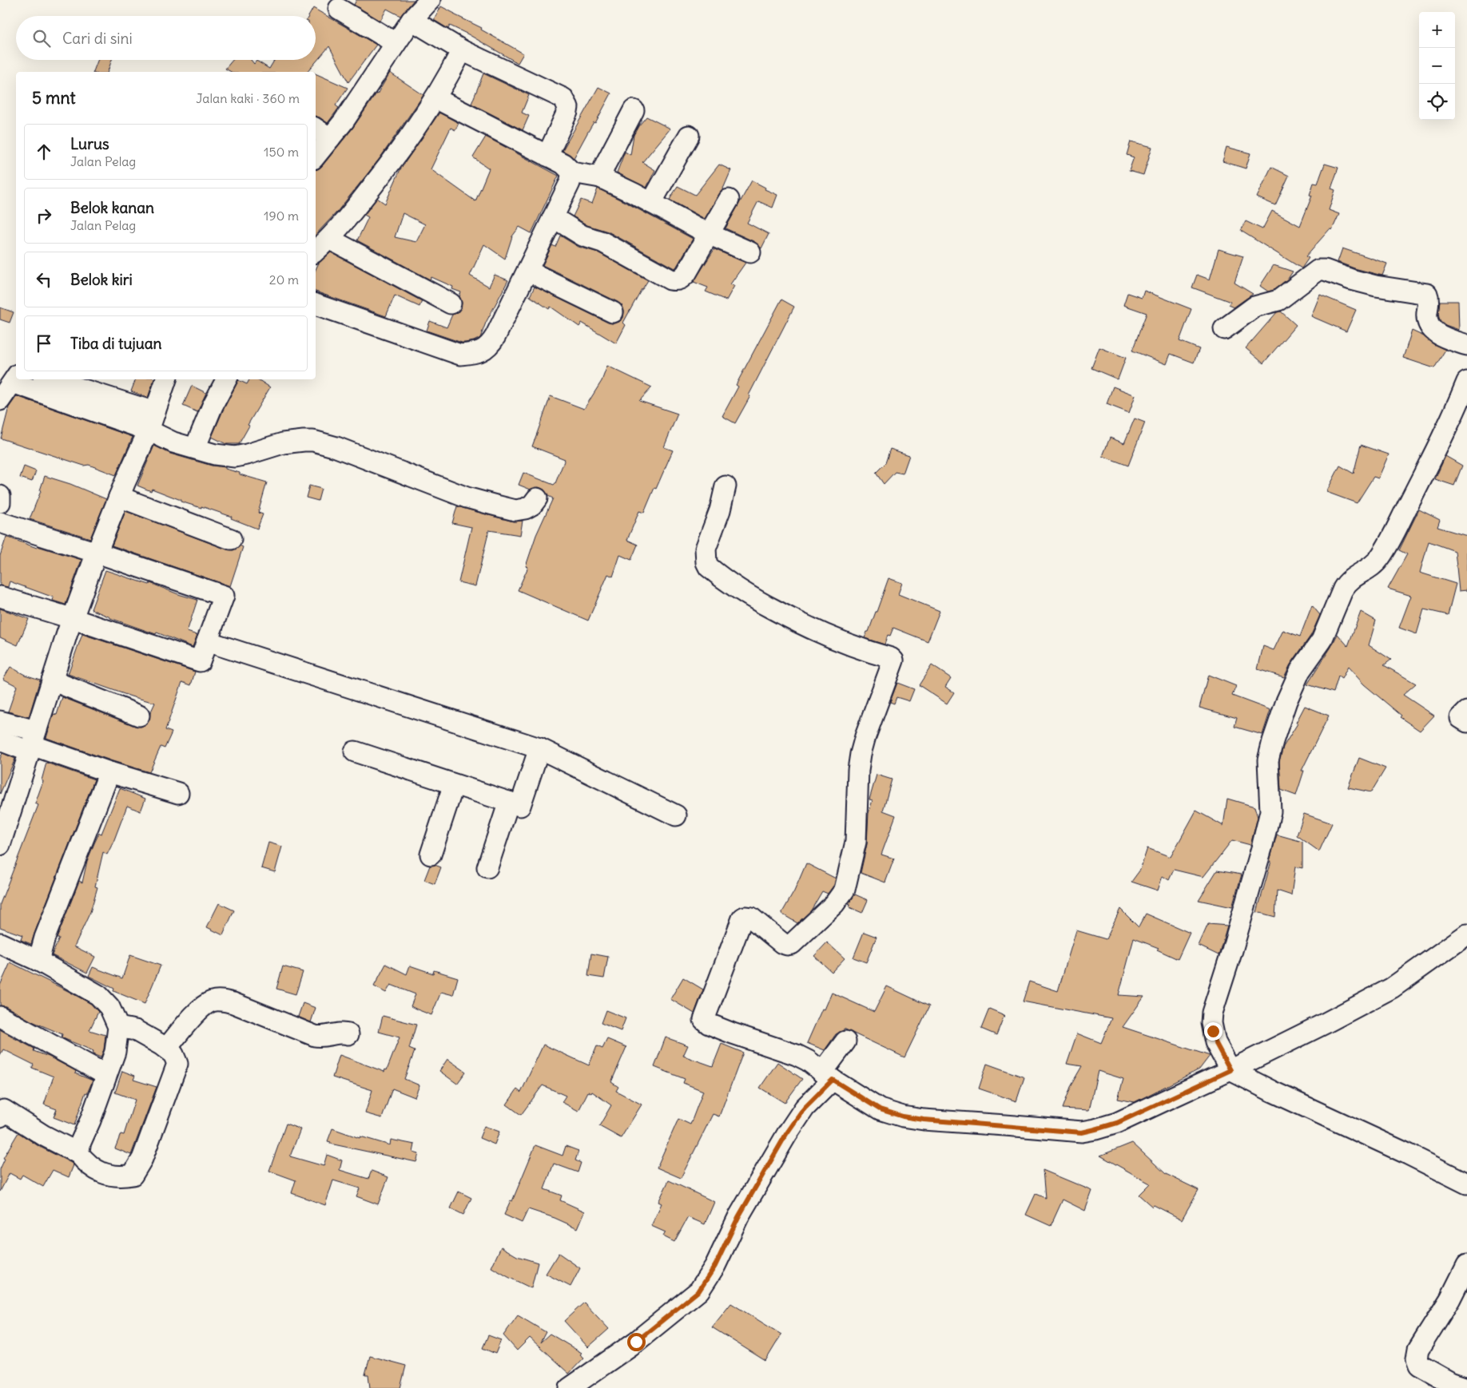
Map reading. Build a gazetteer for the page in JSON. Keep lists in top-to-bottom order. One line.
{"page":{"map_buttons":["+","−"],"search":"Cari di sini","heading":["5 mnt","Jalan kaki · 360 m"],"list":[["Lurus","Jalan Pelag","150 m"],["Belok kanan","Jalan Pelag","190 m"],["Belok kiri","20 m"],"Tiba di tujuan"]}}
